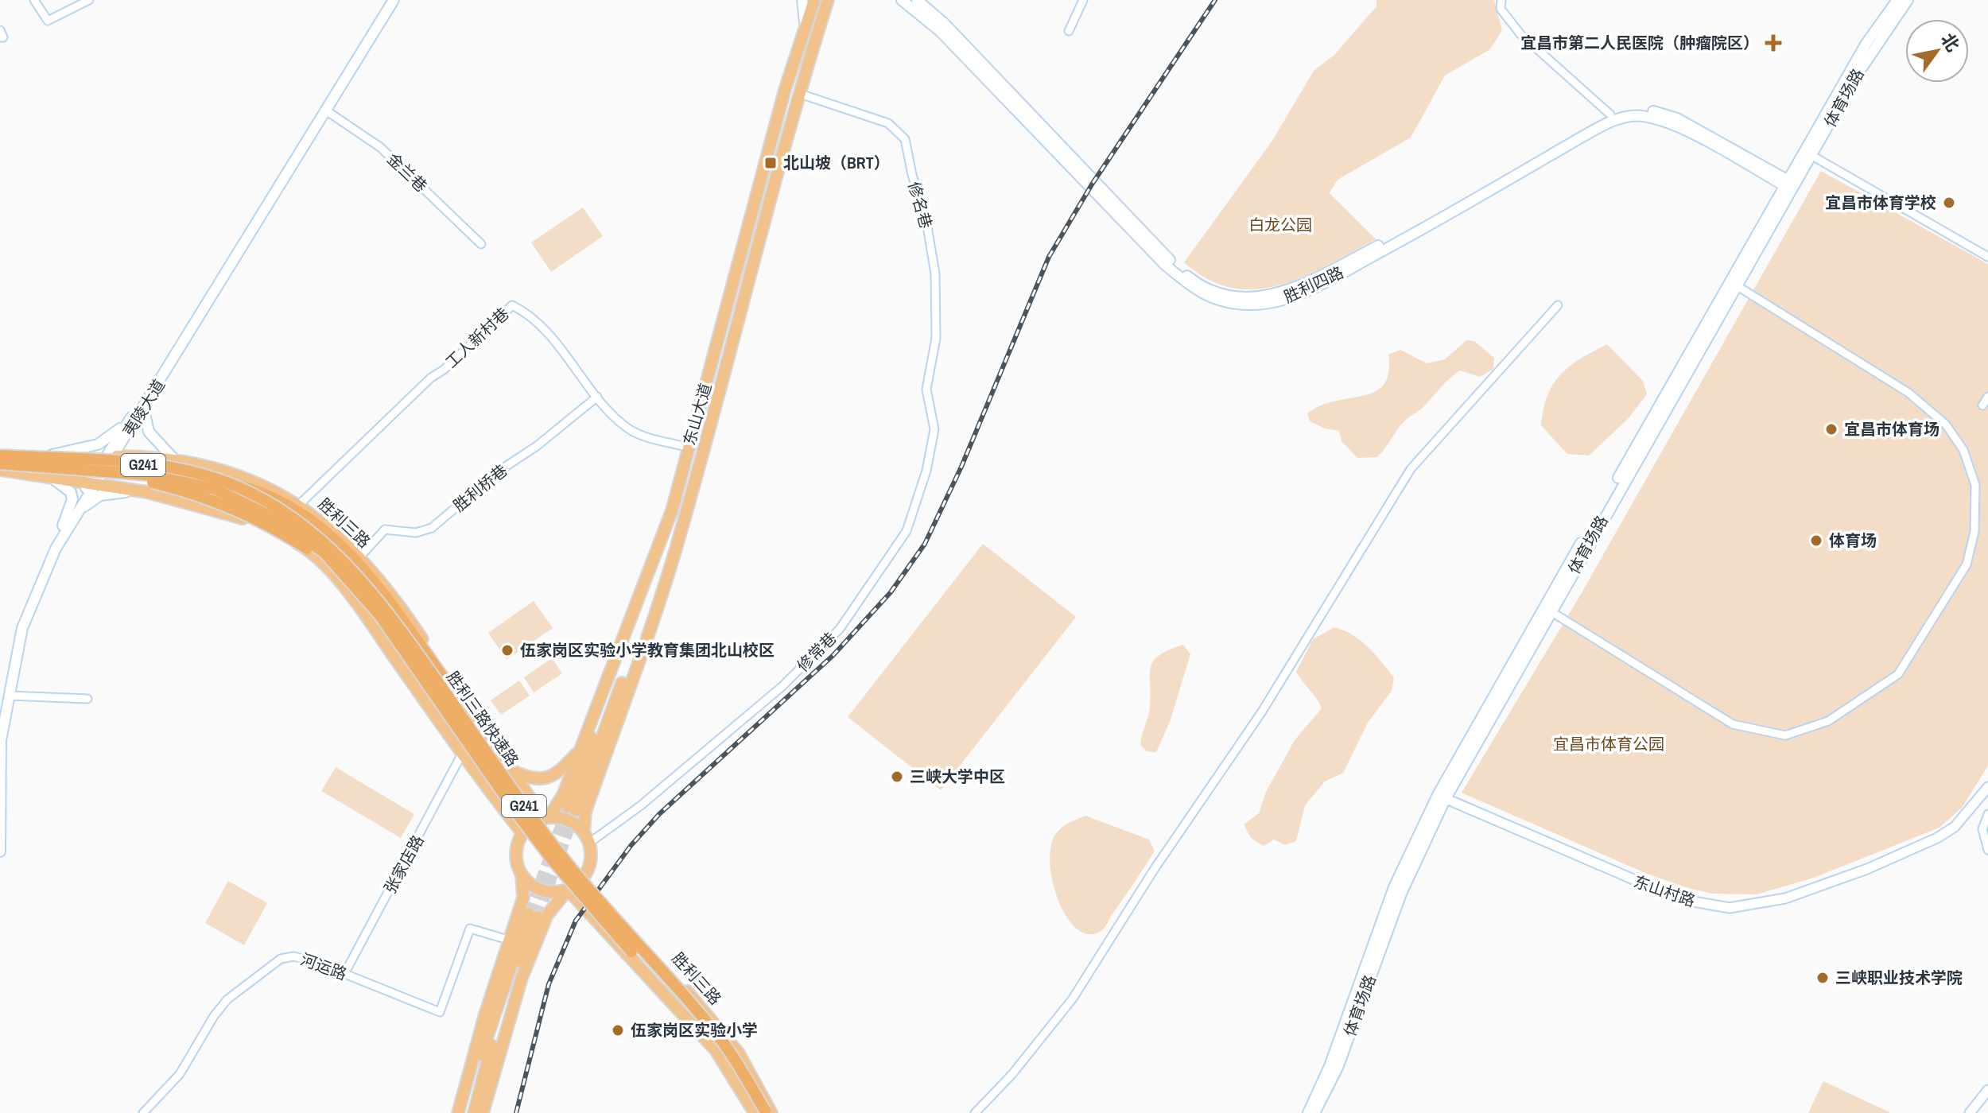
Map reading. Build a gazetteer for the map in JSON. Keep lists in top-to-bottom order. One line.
{"streets":{"highway":["G241","胜利三路快速路"],"main road":["体育场路","胜利四路","夷陵大道","东山大道","胜利三路"],"street":["金兰巷","修名巷","工人新村巷","胜利桥巷","修常巷","张家店路","东山村路","河运路"]},"crossings":[["体育场路","胜利四路"],["体育场路","东山村路"],["金兰巷","夷陵大道"],["修名巷","东山大道"],["修名巷","修常巷"],["工人新村巷","东山大道"],["工人新村巷","胜利桥巷"],["工人新村巷","胜利三路"],["夷陵大道","胜利三路"],["东山大道","胜利三路"],["东山大道","修常巷"],["G241","胜利三路快速路"],["胜利桥巷","胜利三路"],["胜利三路","修常巷"],["胜利三路","胜利三路快速路"],["张家店路","河运路"]],"parks":["白龙公园","宜昌市体育公园"],"places":{"health":["宜昌市第二人民医院（肿瘤院区）"],"transit":["北山坡（BRT）"],"other":["宜昌市体育学校","宜昌市体育场","体育场","伍家岗区实验小学教育集团北山校区","三峡大学中区","三峡职业技术学院","伍家岗区实验小学"]},"north":"top right"}
